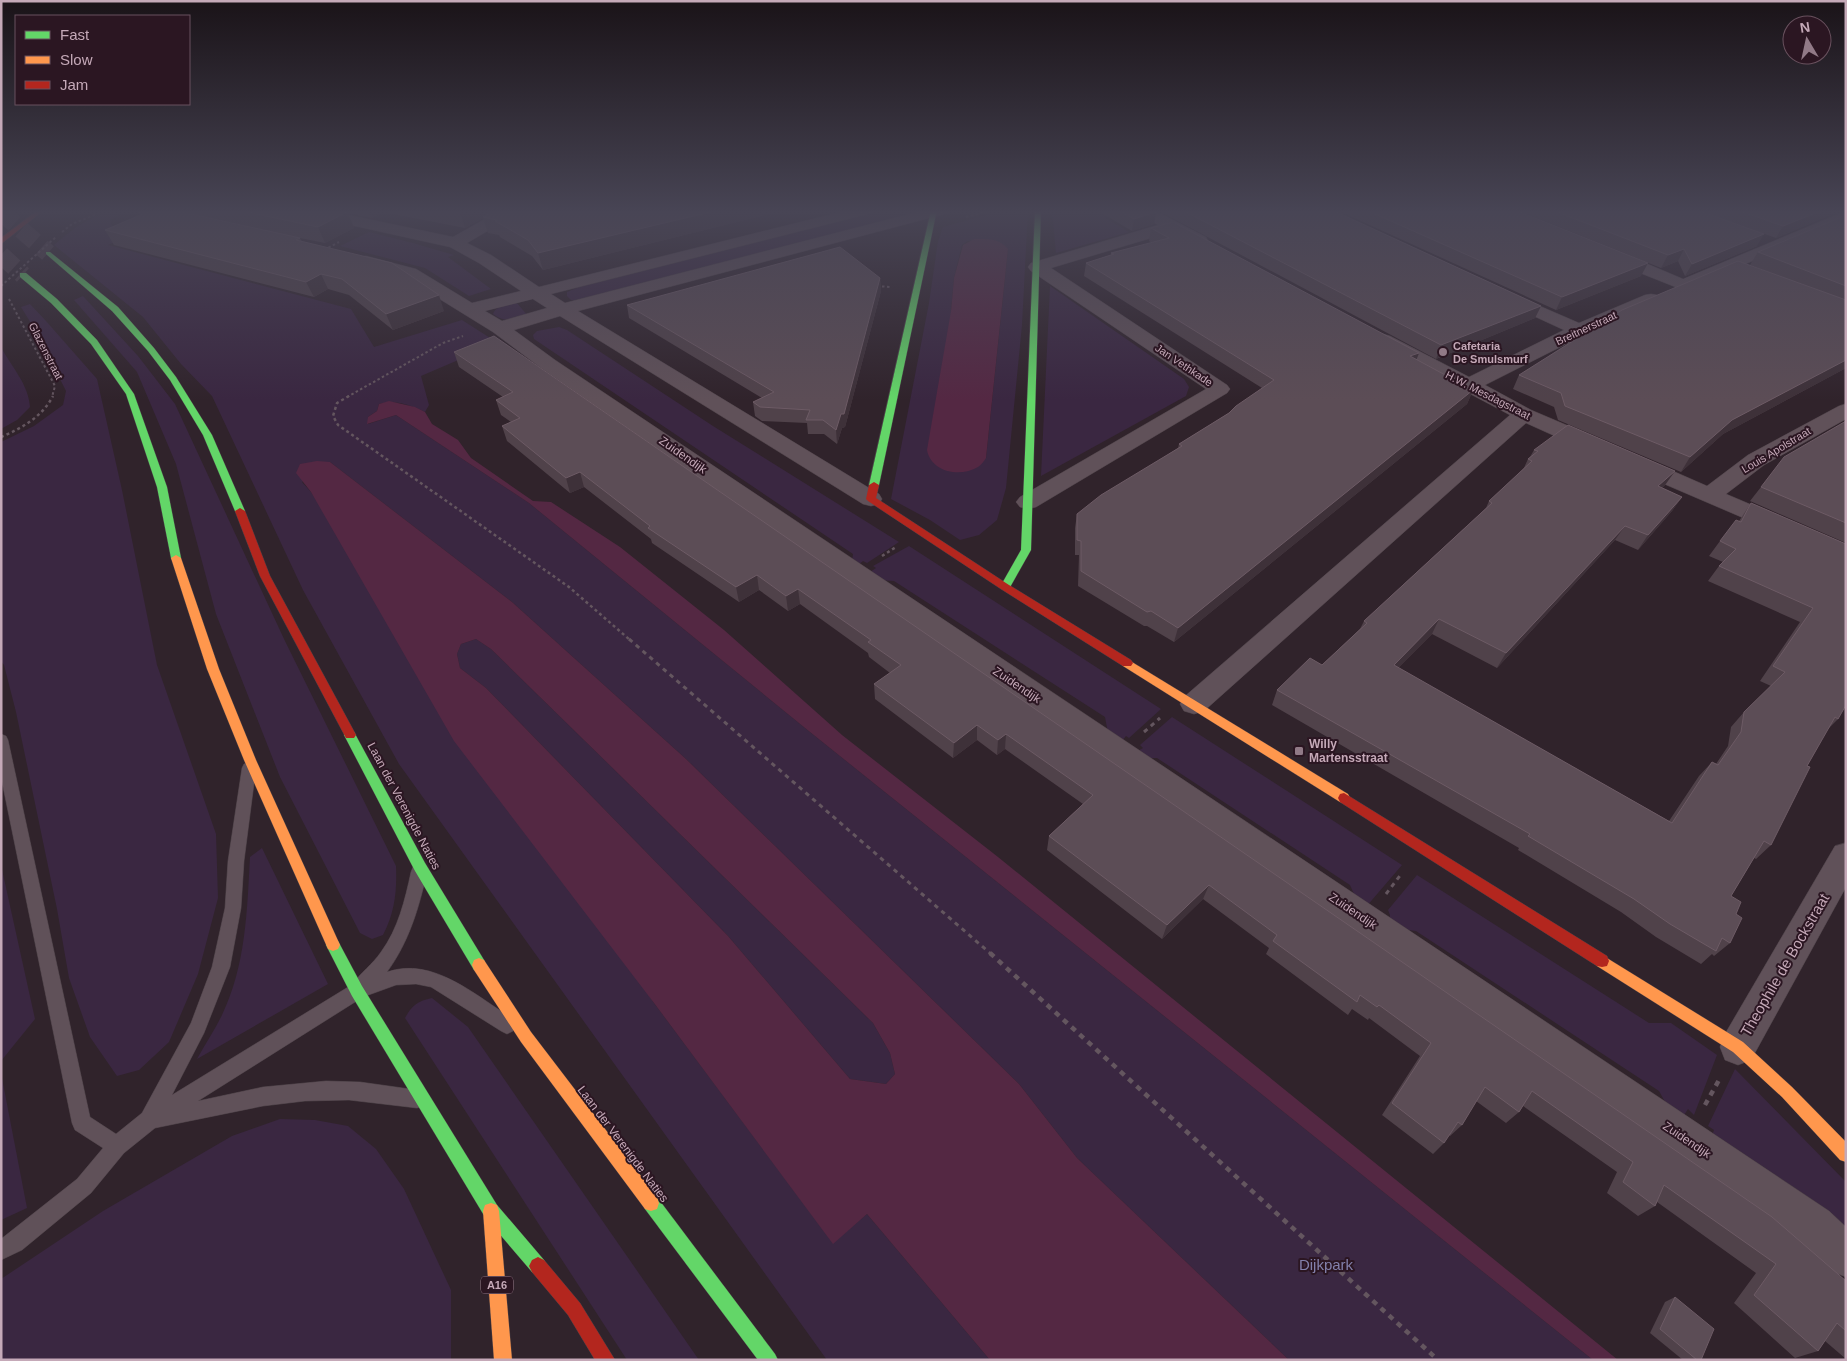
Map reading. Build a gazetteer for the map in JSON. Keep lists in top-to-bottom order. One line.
{"streets":{"main road":["Laan der Verenigde Naties","A16"],"street":["Breitnerstraat","Jan Vethkade","H.W. Mesdagstraat","Louis Apolstraat","Zuidendijk","Theophile de Bockstraat"],"path":["Glazenstraat"]},"crossings":[["Breitnerstraat","H.W. Mesdagstraat"],["H.W. Mesdagstraat","Louis Apolstraat"]],"parks":["Dijkpark"],"places":{"other":["Cafetaria De Smulsmurf"],"transit":["Willy Martensstraat"]},"legend":["Fast","Slow","Jam"],"north":"top"}
